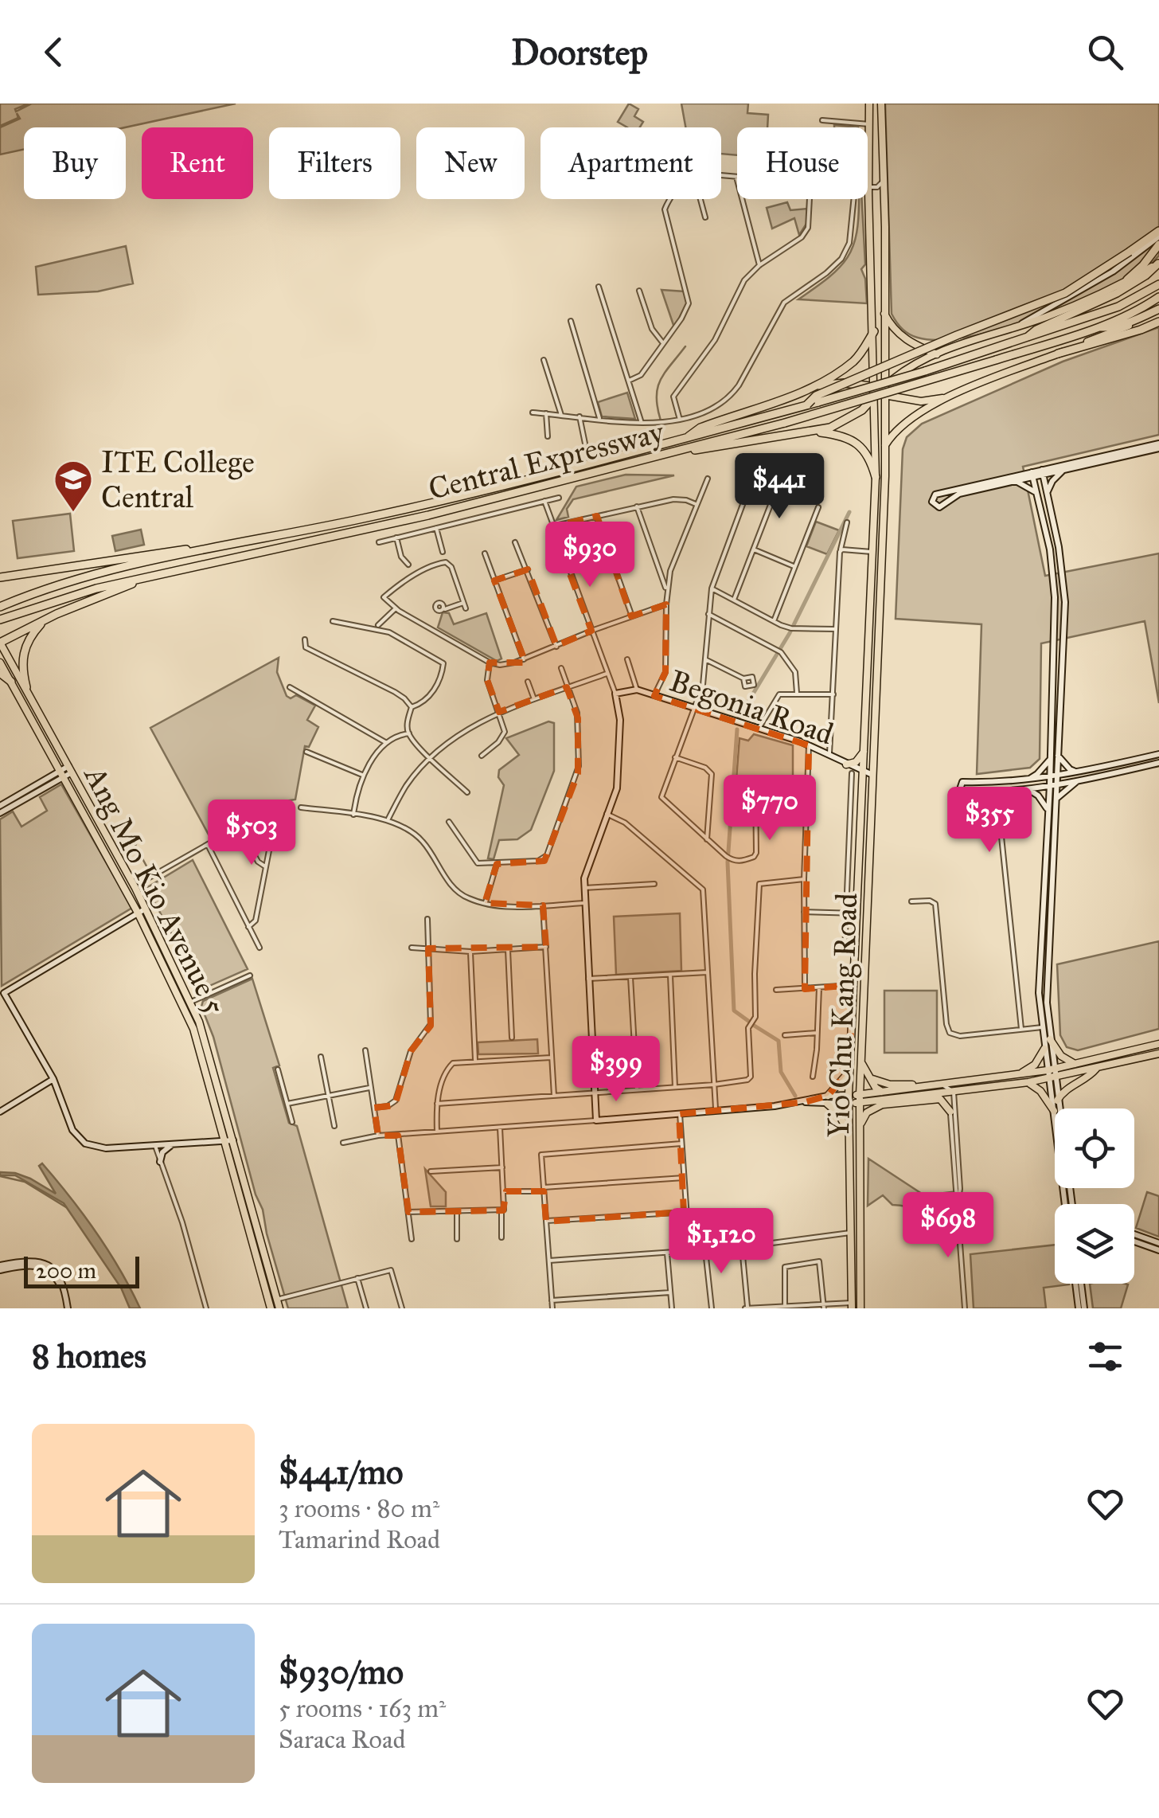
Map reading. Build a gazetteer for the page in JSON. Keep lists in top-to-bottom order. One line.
{"streets":{"highway":["Central Expressway"],"main road":["Begonia Road","Ang Mo Kio Avenue 5","Yio Chu Kang Road"]},"crossings":[["Begonia Road","Yio Chu Kang Road"]],"places":{"school or university":["ITE College Central"]},"scale_bar":"200 m","page":{"header":"Doorstep","chip":["Buy","Rent","Filters","New","Apartment","House"],"price":["$441","$930","$770","$355","$503","$399","$698","$1,120"],"scale":"200 m","heading":"8 homes","list":[{"name":"$441/mo","note":"3 rooms · 80 m² · Tamarind Road"},{"name":"$930/mo","note":"5 rooms · 163 m² · Saraca Road"}]}}
